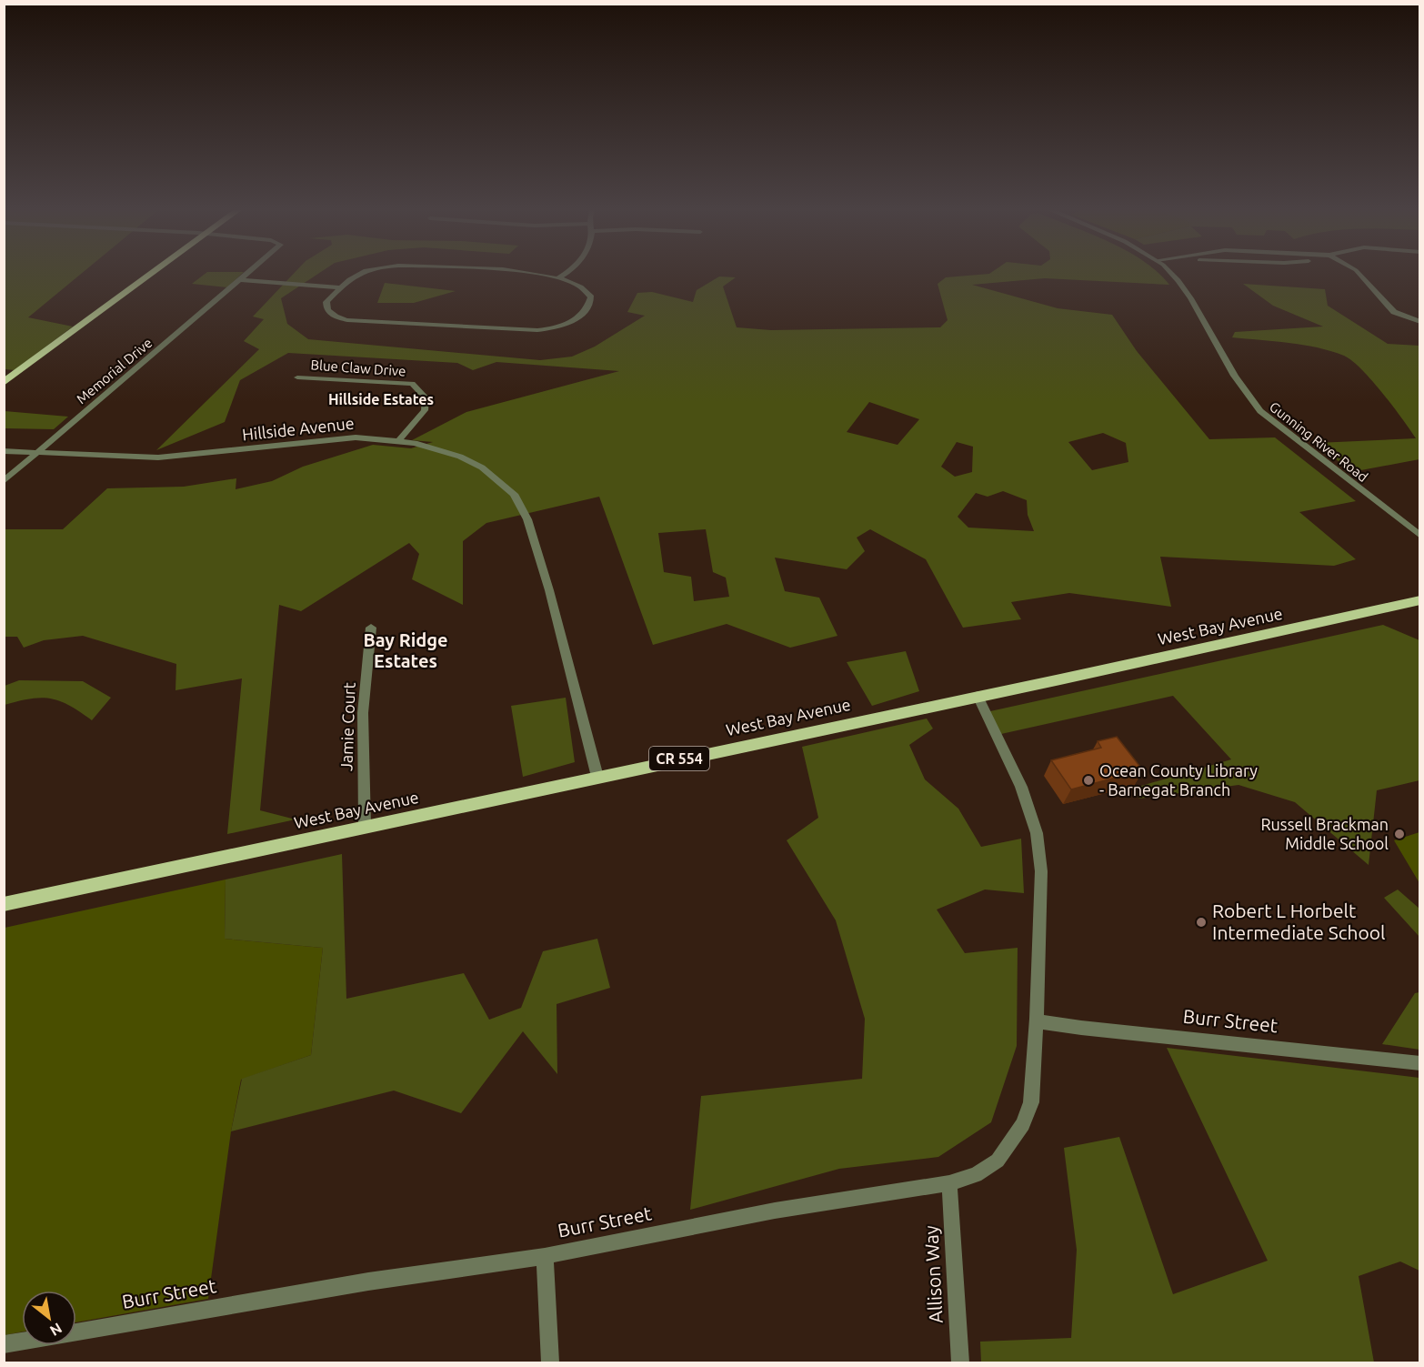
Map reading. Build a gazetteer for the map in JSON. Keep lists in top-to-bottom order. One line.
{"streets":{"main road":["West Bay Avenue","CR 554"],"street":["Blue Claw Drive","Memorial Drive","Hillside Avenue","Gunning River Road","Jamie Court","Burr Street","Allison Way"]},"crossings":[["Blue Claw Drive","Hillside Avenue"],["Memorial Drive","Hillside Avenue"],["Hillside Avenue","West Bay Avenue"],["West Bay Avenue","Jamie Court"],["West Bay Avenue","Burr Street"],["Burr Street","Allison Way"]],"districts":["Hillside Estates","Bay Ridge Estates"],"places":["Ocean County Library - Barnegat Branch","Russell Brackman Middle School","Robert L Horbelt Intermediate School"],"north":"bottom right"}
